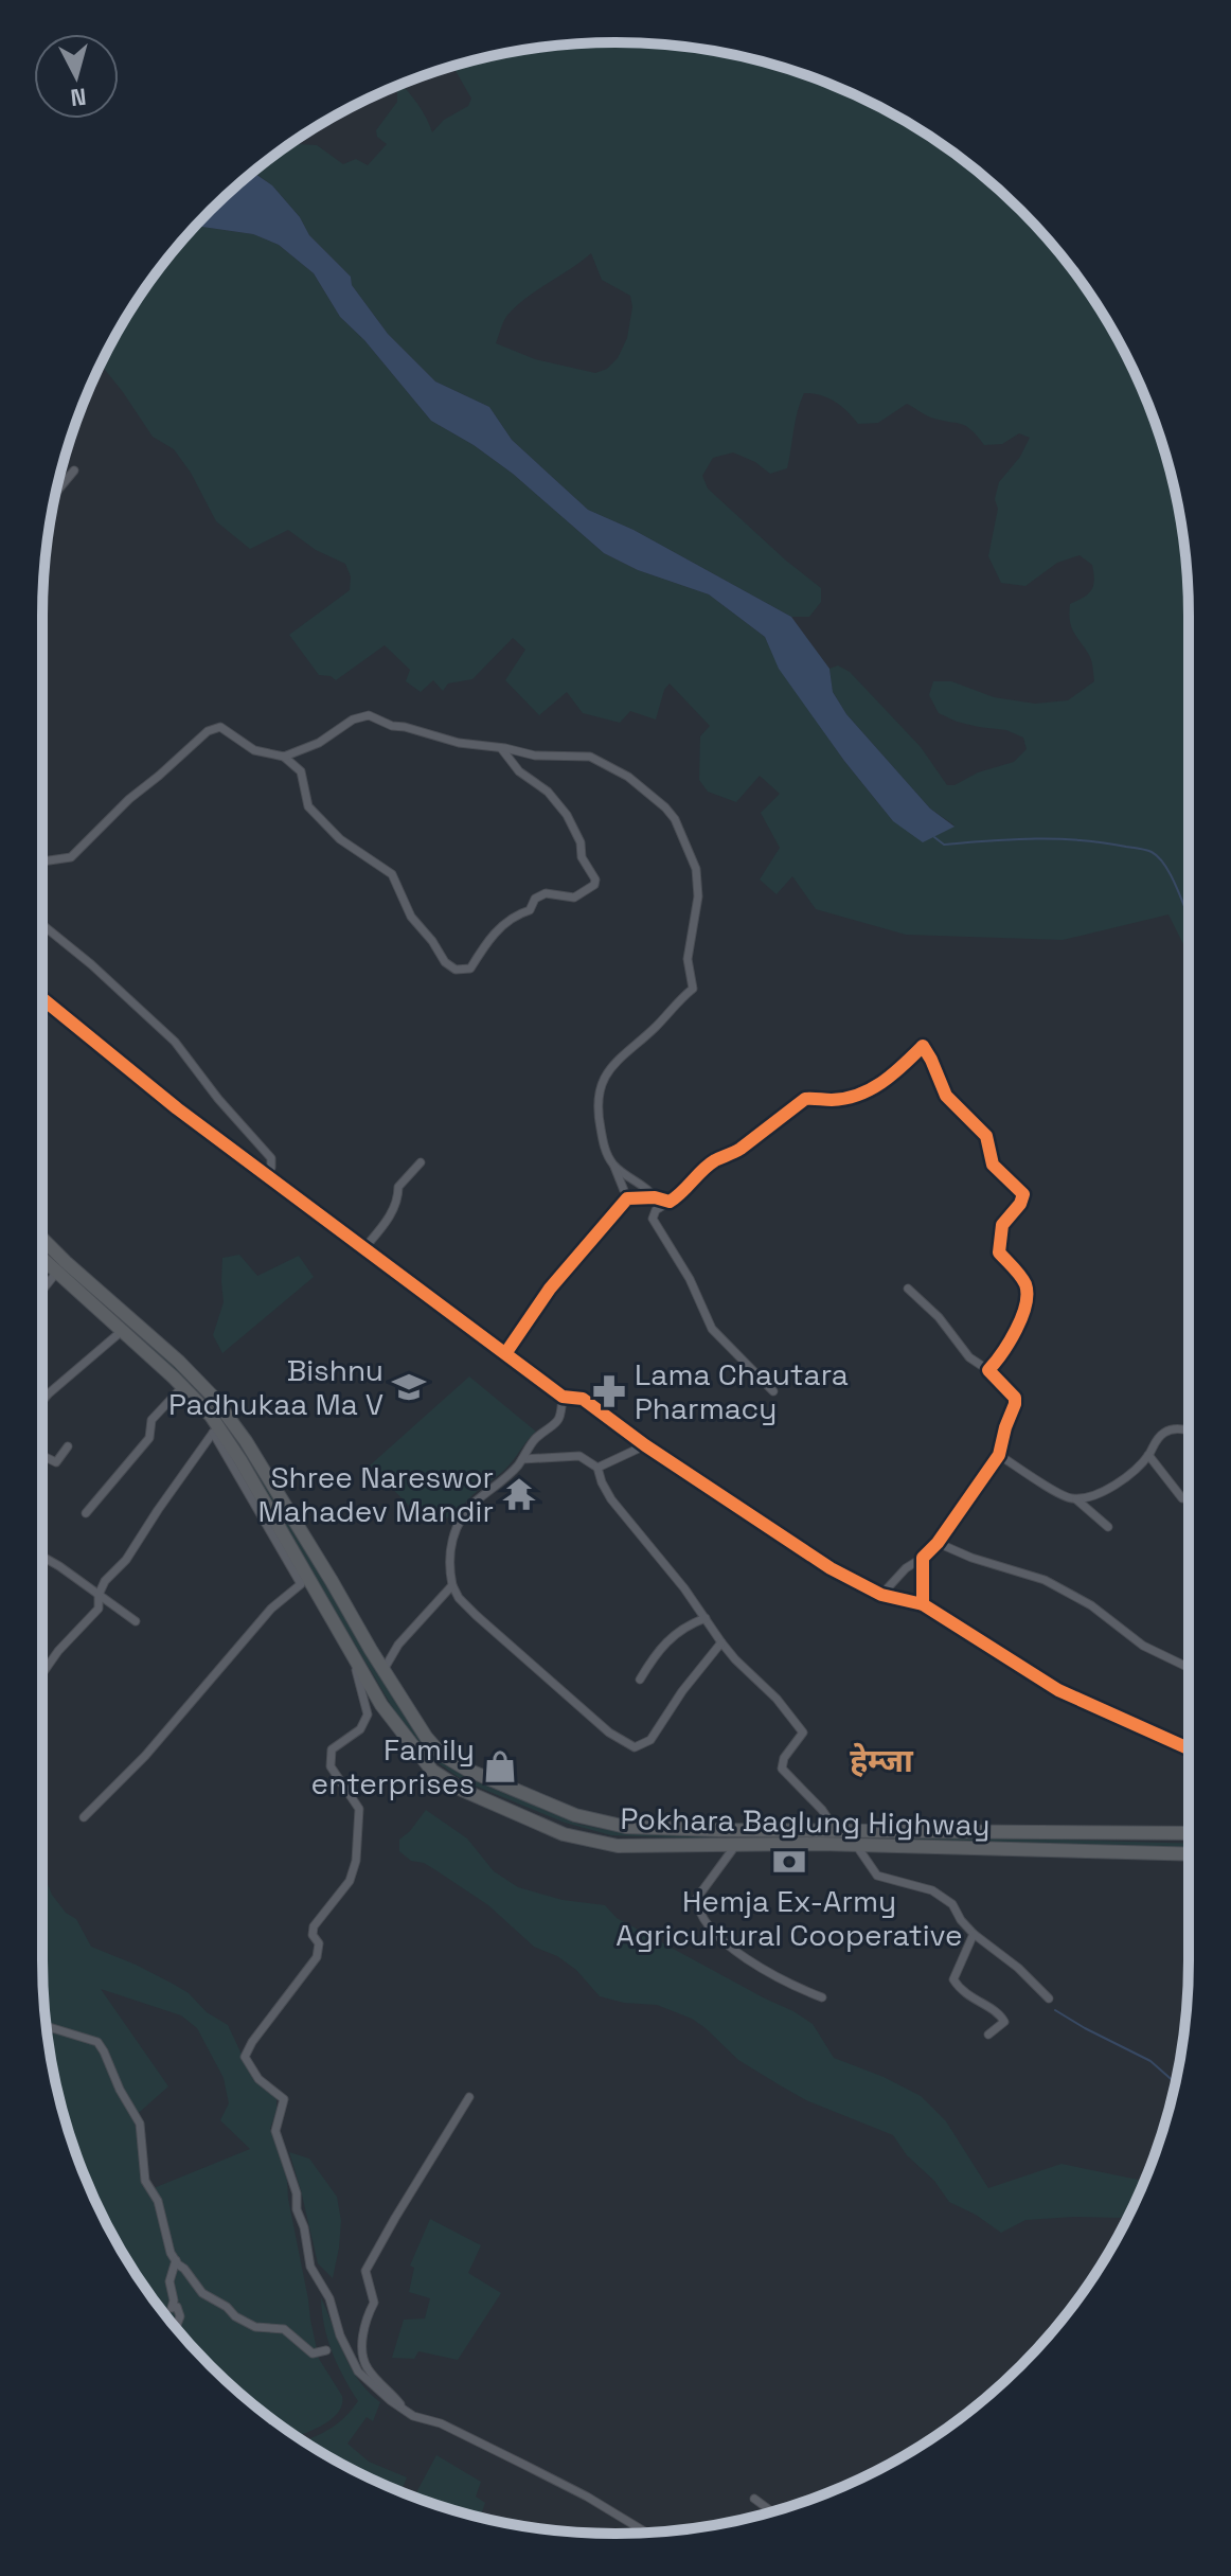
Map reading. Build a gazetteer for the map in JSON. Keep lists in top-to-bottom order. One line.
{"streets":{"highway":["Pokhara Baglung Highway"]},"districts":["हेम्जा"],"places":{"school or university":["Bishnu Padhukaa Ma V"],"pharmacy":["Lama Chautara Pharmacy"],"temple":["Shree Nareswor Mahadev Mandir"],"shop":["Family enterprises"],"bank":["Hemja Ex-Army Agricultural Cooperative"]},"north":"bottom"}
